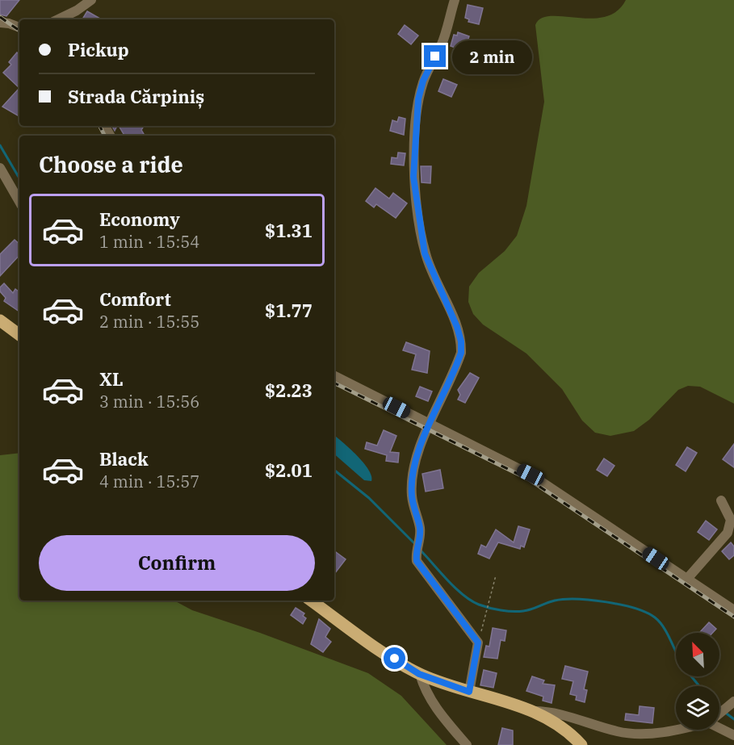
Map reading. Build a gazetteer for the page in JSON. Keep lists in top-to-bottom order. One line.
{"north":"top left","page":{"banner":["Pickup","Strada Cărpiniș"],"bubble":"2 min","heading":"Choose a ride","list":[{"name":"Economy","note":"1 min · 15:54","value":"$1.31"},{"name":"Comfort","note":"2 min · 15:55","value":"$1.77"},{"name":"XL","note":"3 min · 15:56","value":"$2.23"},{"name":"Black","note":"4 min · 15:57","value":"$2.01"}],"buttons":"Confirm"}}
